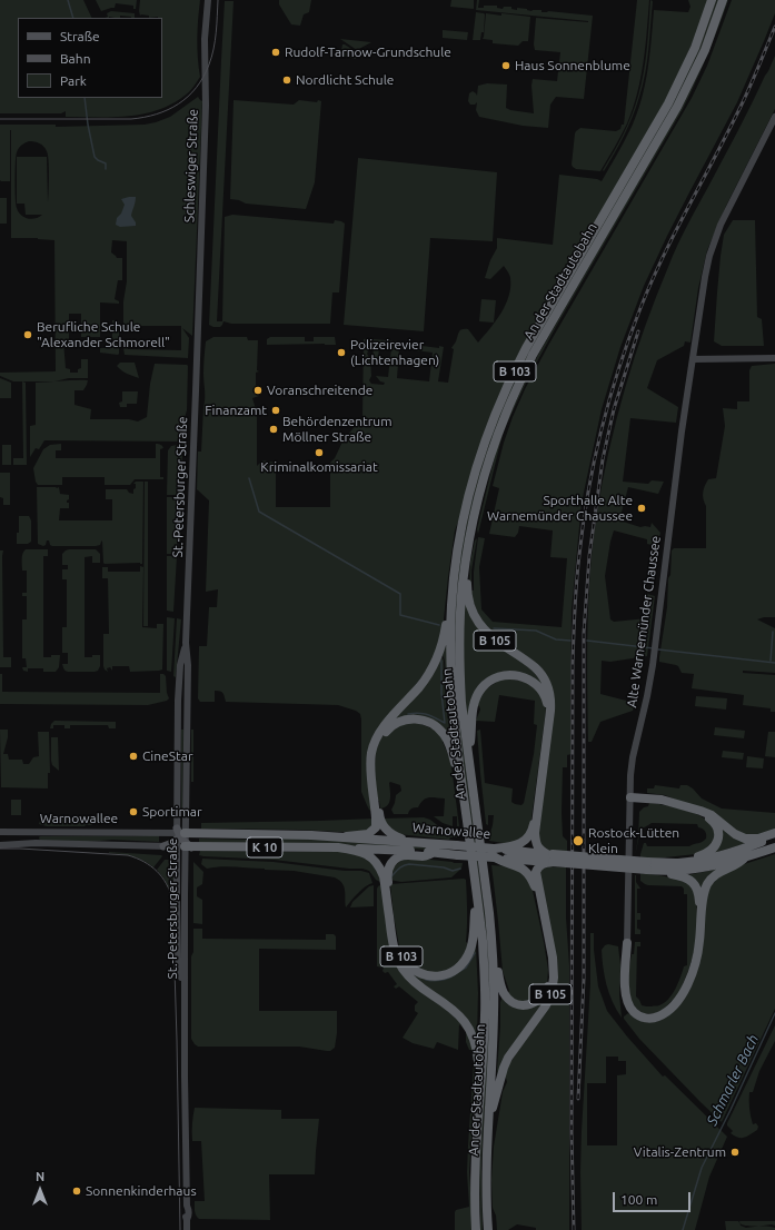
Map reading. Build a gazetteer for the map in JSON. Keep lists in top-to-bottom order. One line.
{"streets":{"highway":["An der Stadtautobahn","B 103","B 105","Warnowallee","K 10"],"street":["Schleswiger Straße","St.-Petersburger Straße","Alte Warnemünder Chaussee"]},"crossings":[["Schleswiger Straße","St.-Petersburger Straße"],["An der Stadtautobahn","B 103"],["An der Stadtautobahn","B 105"],["B 103","Warnowallee"],["St.-Petersburger Straße","Warnowallee"],["St.-Petersburger Straße","K 10"],["B 105","Warnowallee"],["Warnowallee","K 10"]],"water":["Schmarler Bach"],"places":["Rudolf-Tarnow-Grundschule","Haus Sonnenblume","Nordlicht Schule","Berufliche Schule \"Alexander Schmorell\"","Polizeirevier (Lichtenhagen)","Voranschreitende","Finanzamt","Behördenzentrum Möllner Straße","Kriminalkomissariat","Sporthalle Alte Warnemünder Chaussee","CineStar","Sportimar","Rostock-Lütten Klein","Vitalis-Zentrum","Sonnenkinderhaus"],"legend":["Straße","Bahn","Park"],"scale_bar":"100 m","north":"top"}
